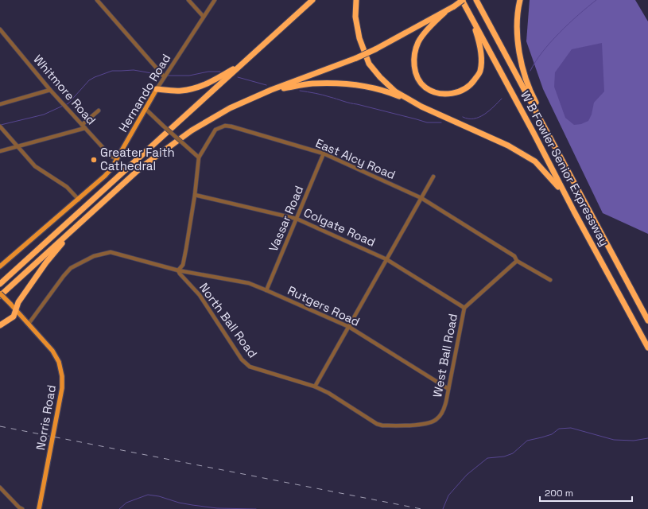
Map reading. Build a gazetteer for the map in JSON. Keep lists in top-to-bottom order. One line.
{"streets":{"highway":["W B Fowler Senior Expressway"],"main road":["Hernando Road","Norris Road"],"street":["Whitmore Road","East Alcy Road","Vassar Road","Colgate Road","Rutgers Road","North Ball Road","West Ball Road"]},"crossings":[["Whitmore Road","Hernando Road"],["East Alcy Road","Vassar Road"],["East Alcy Road","West Ball Road"],["Vassar Road","Colgate Road"],["Vassar Road","Rutgers Road"],["Colgate Road","West Ball Road"],["Rutgers Road","North Ball Road"],["Rutgers Road","West Ball Road"],["North Ball Road","West Ball Road"]],"places":["Greater Faith Cathedral"],"scale_bar":"200 m"}
